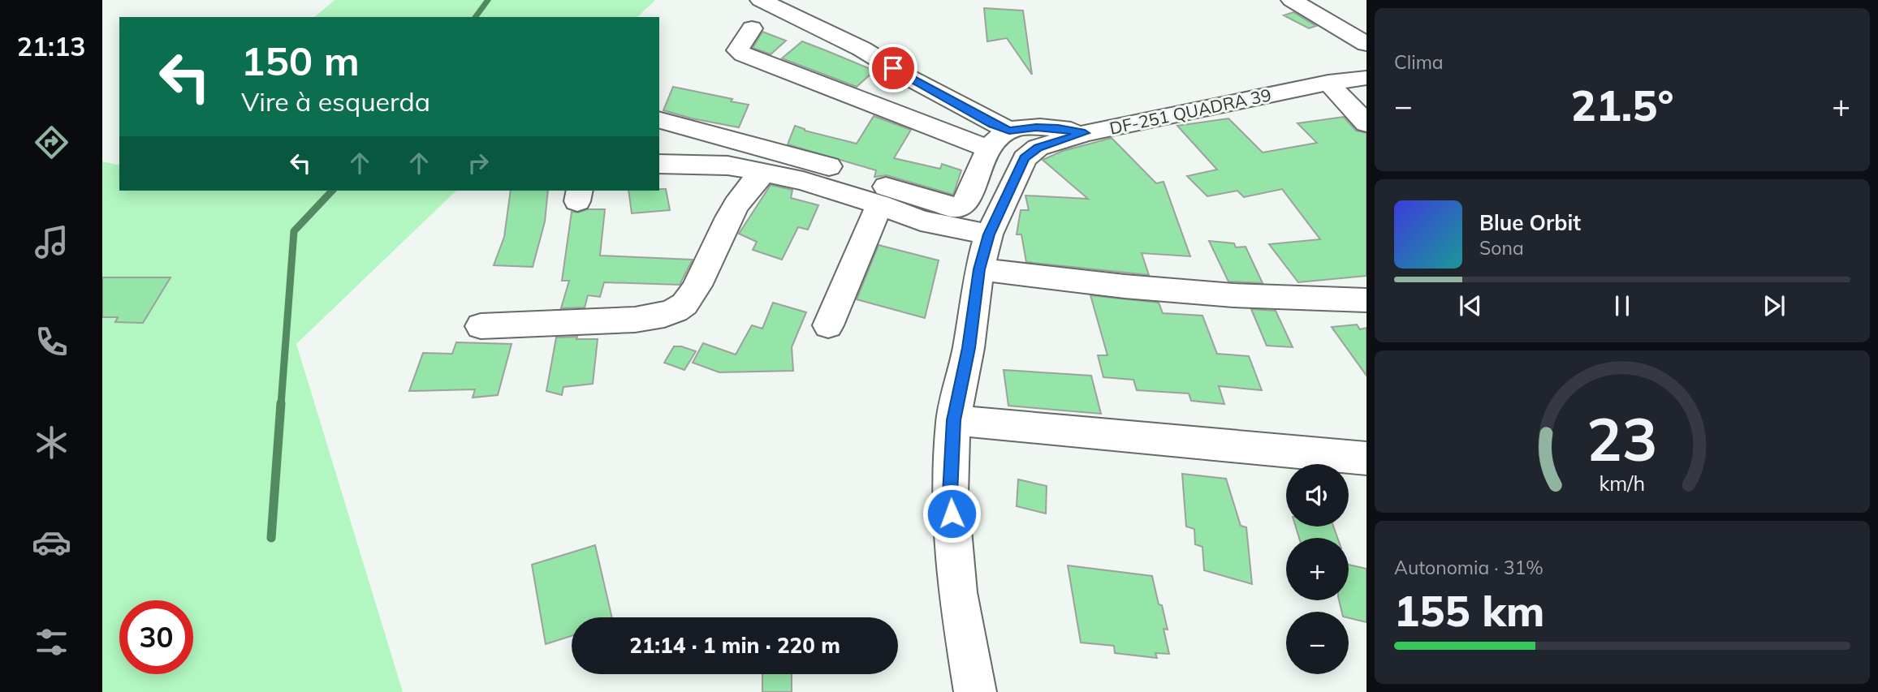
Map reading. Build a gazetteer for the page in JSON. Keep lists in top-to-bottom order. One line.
{"streets":{"street":["DF-251 QUADRA 39"]},"page":{"tabs":"21:13","tile":["Clima",["Autonomia · 31%","155 km"]],"turn":["150 m","Vire à esquerda"],"heat":["−","21.5°","+"],"song":["Blue Orbit","Sona"],"map_buttons":["+","−"],"limit":"30","trip":"21:14 · 1 min · 220 m","gauge":["23","km/h"]}}
